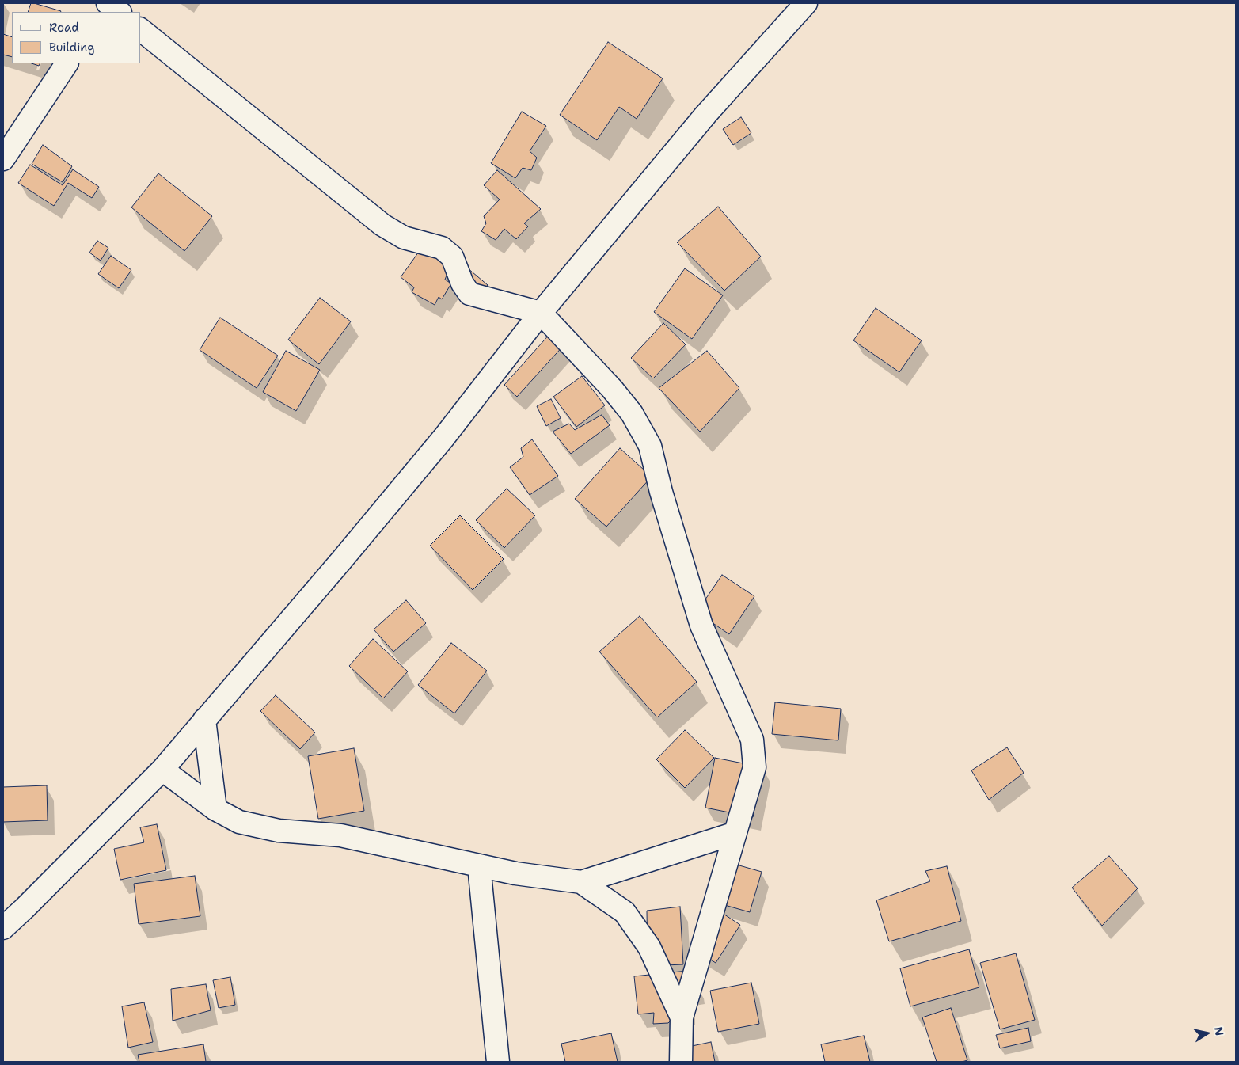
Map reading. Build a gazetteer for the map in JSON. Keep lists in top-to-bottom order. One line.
{"legend":["Road","Building"],"north":"right"}
